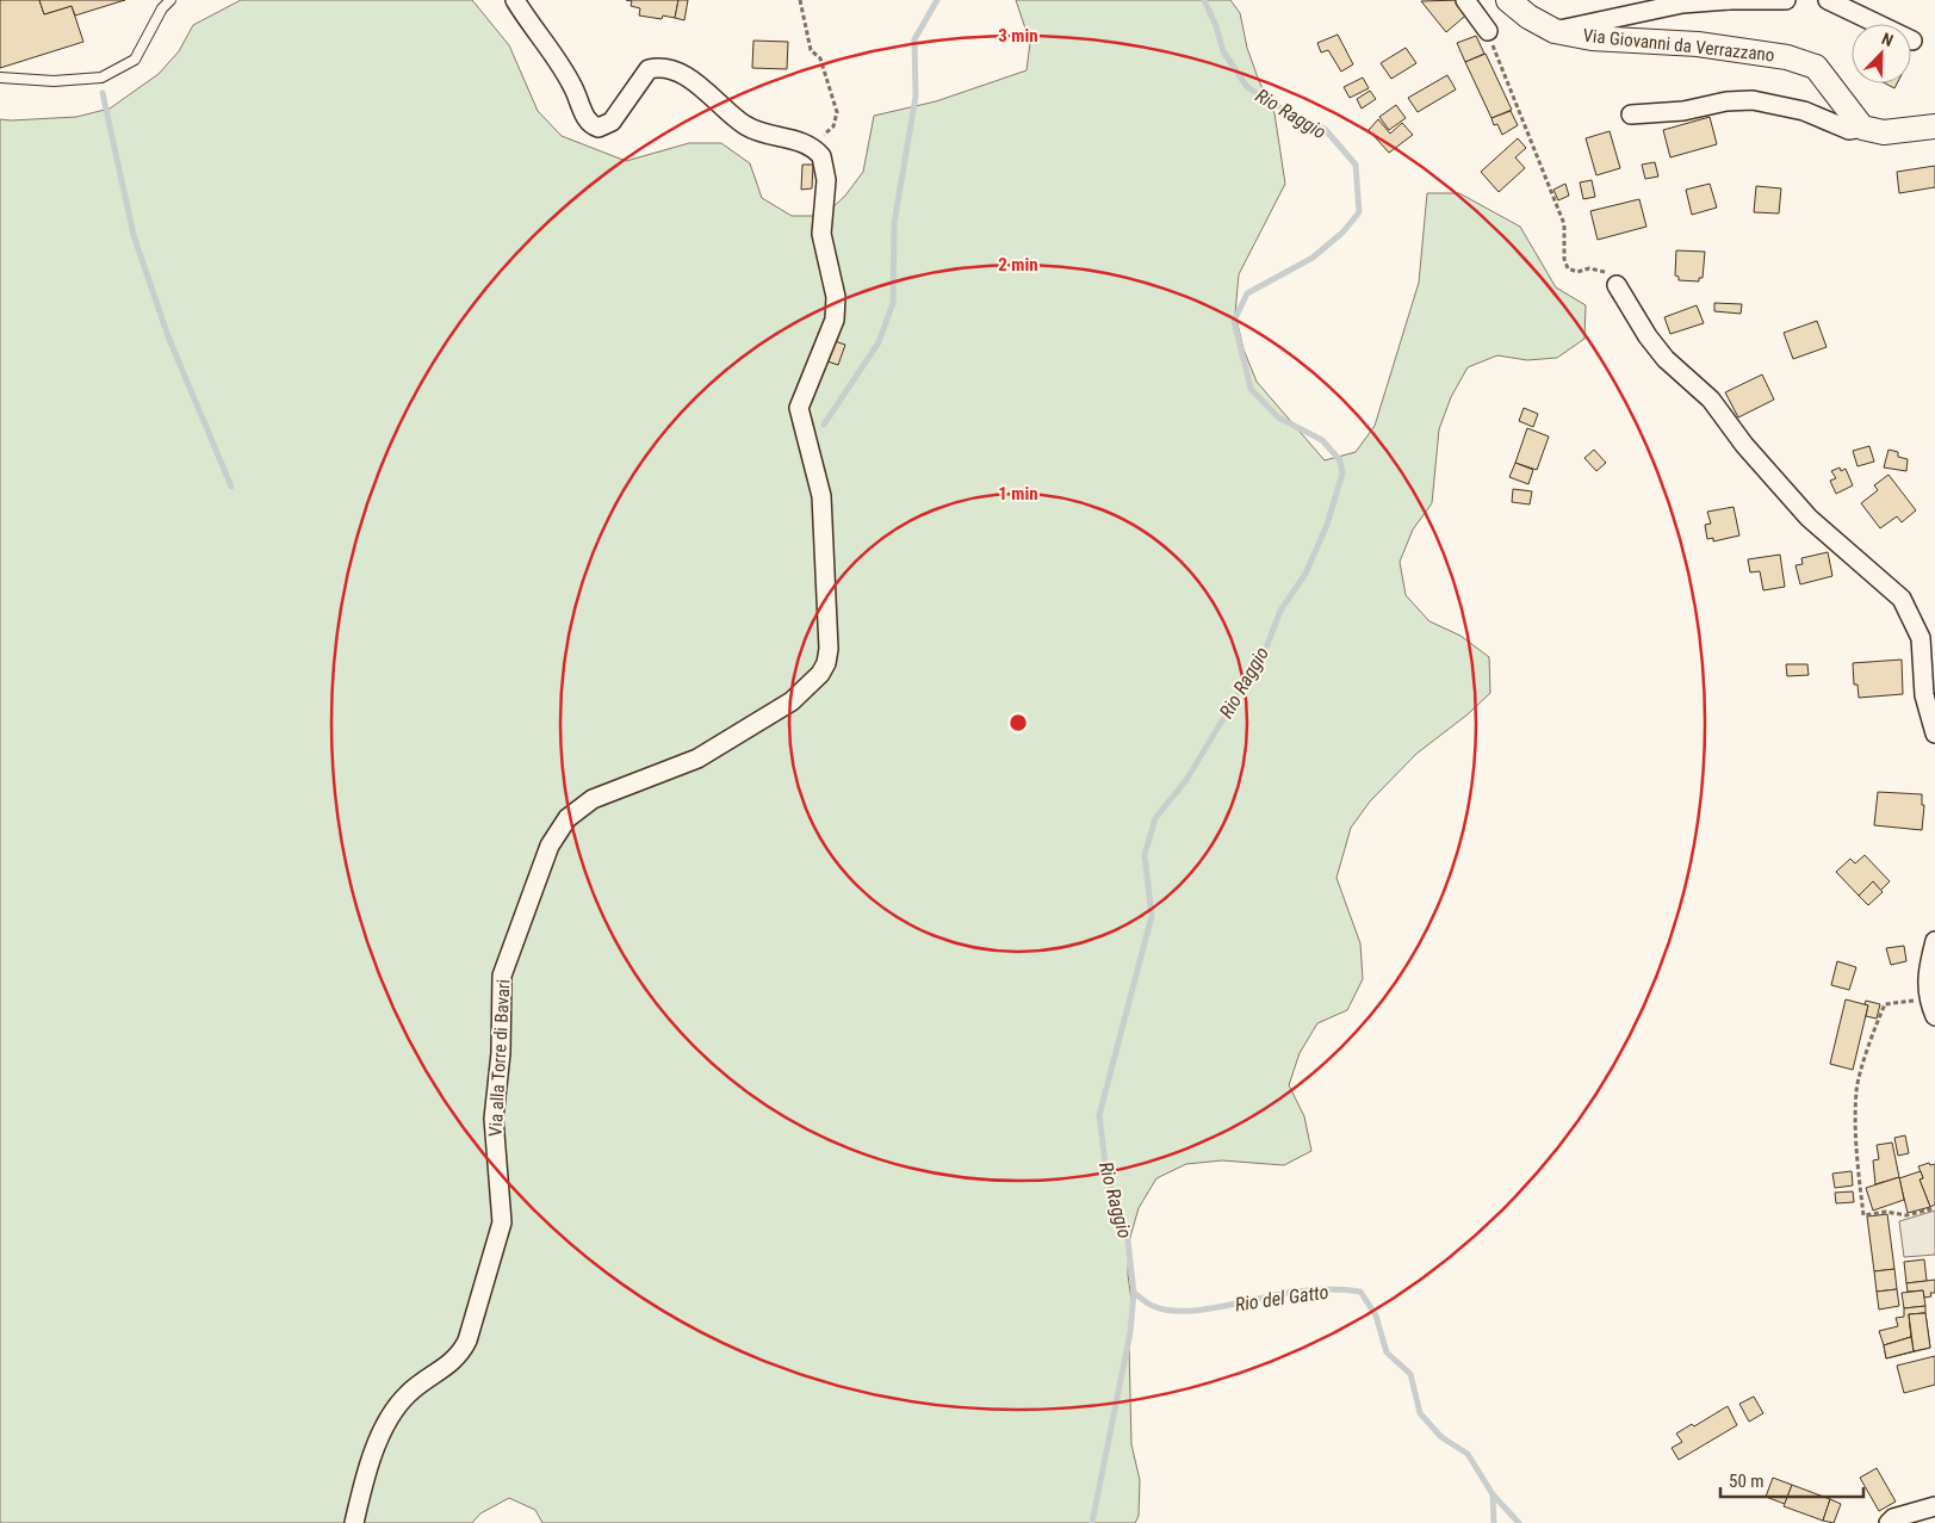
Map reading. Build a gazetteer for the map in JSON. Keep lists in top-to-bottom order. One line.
{"streets":{"street":["Via Giovanni da Verrazzano","Via alla Torre di Bavari"]},"water":["Rio Raggio","Rio del Gatto"],"scale_bar":"50 m","north":"top right","rings":["3 min","2 min","1 min"]}
